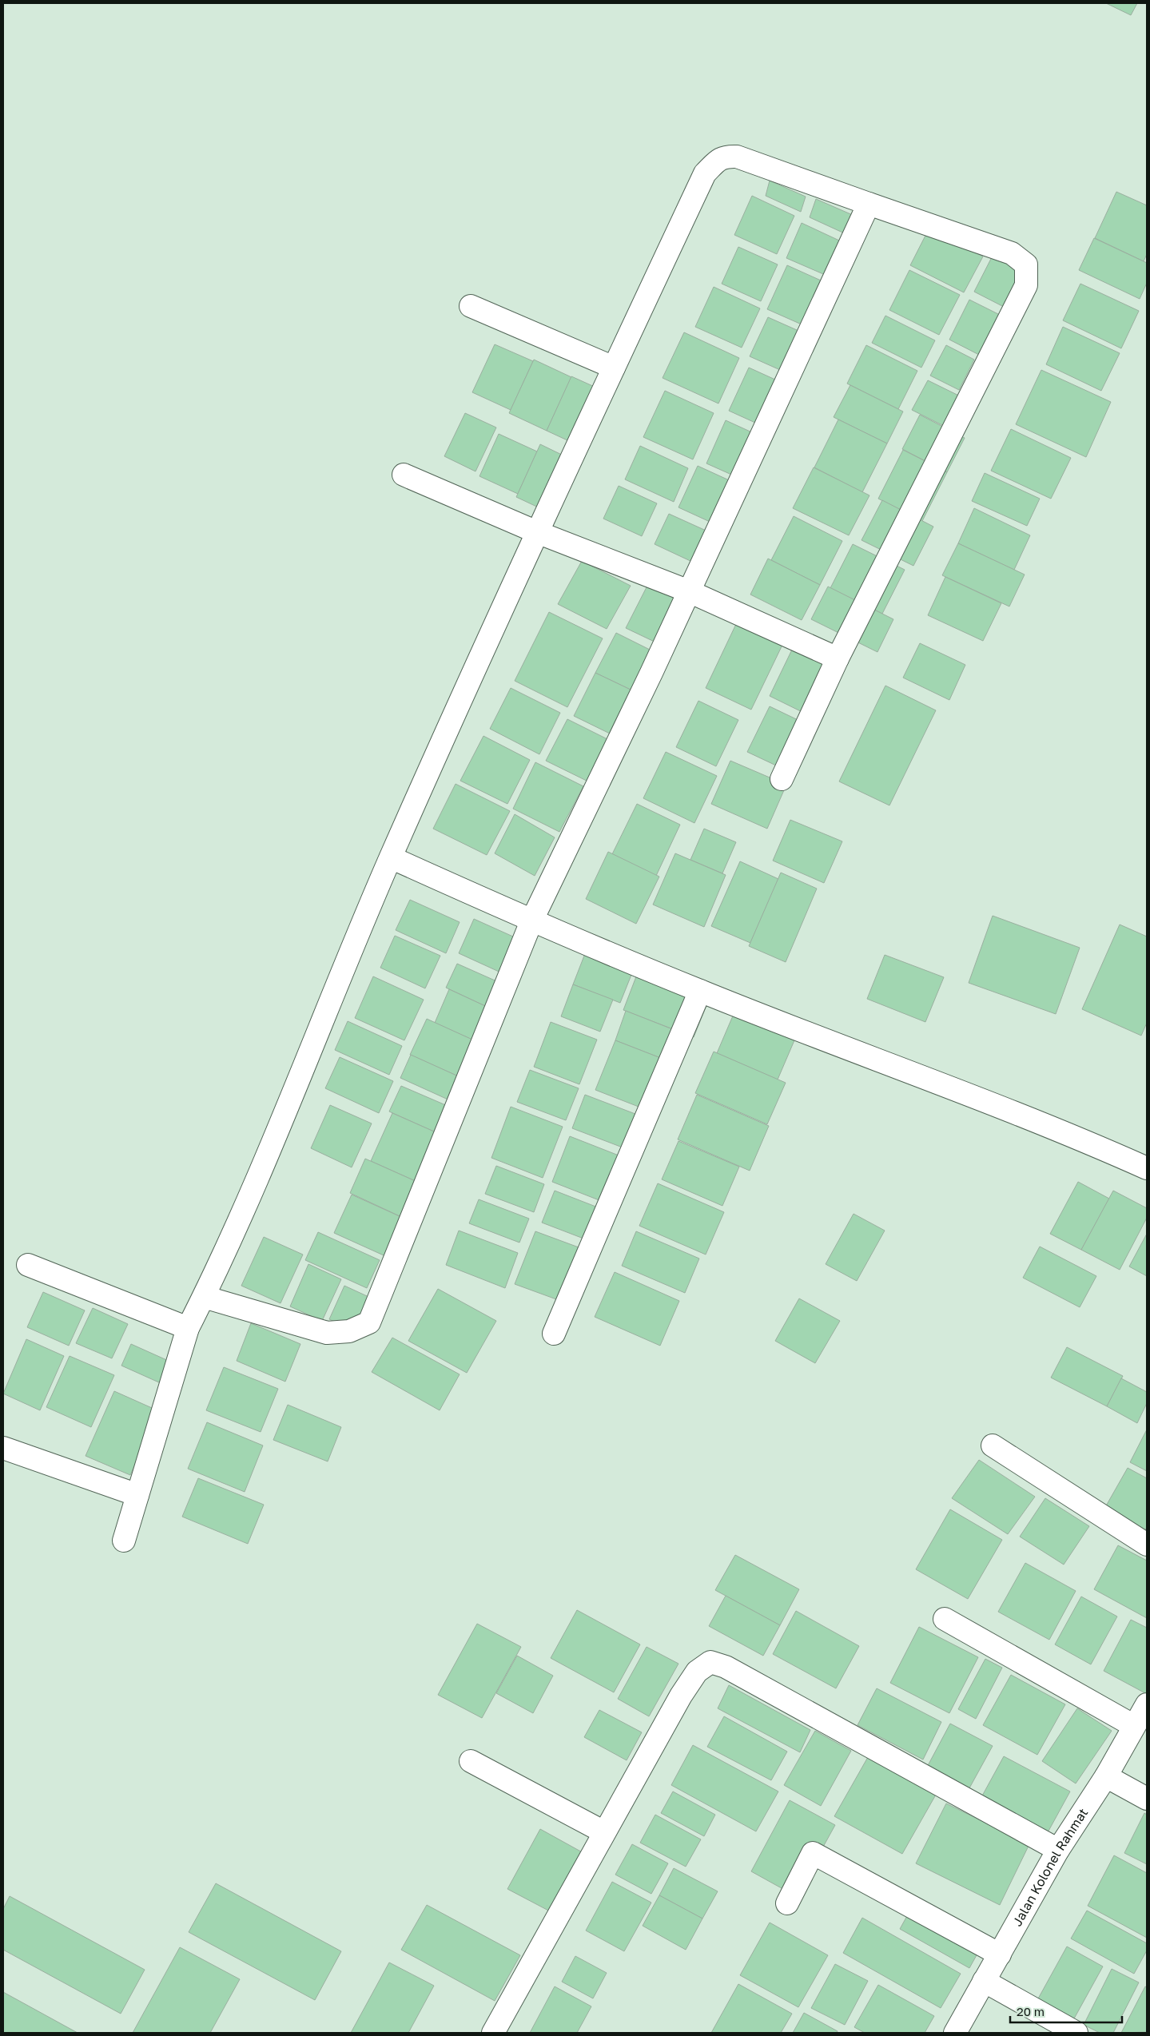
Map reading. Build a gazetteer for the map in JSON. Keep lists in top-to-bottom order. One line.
{"streets":{"street":["Jalan Kolonel Rahmat"]},"scale_bar":"20 m"}
